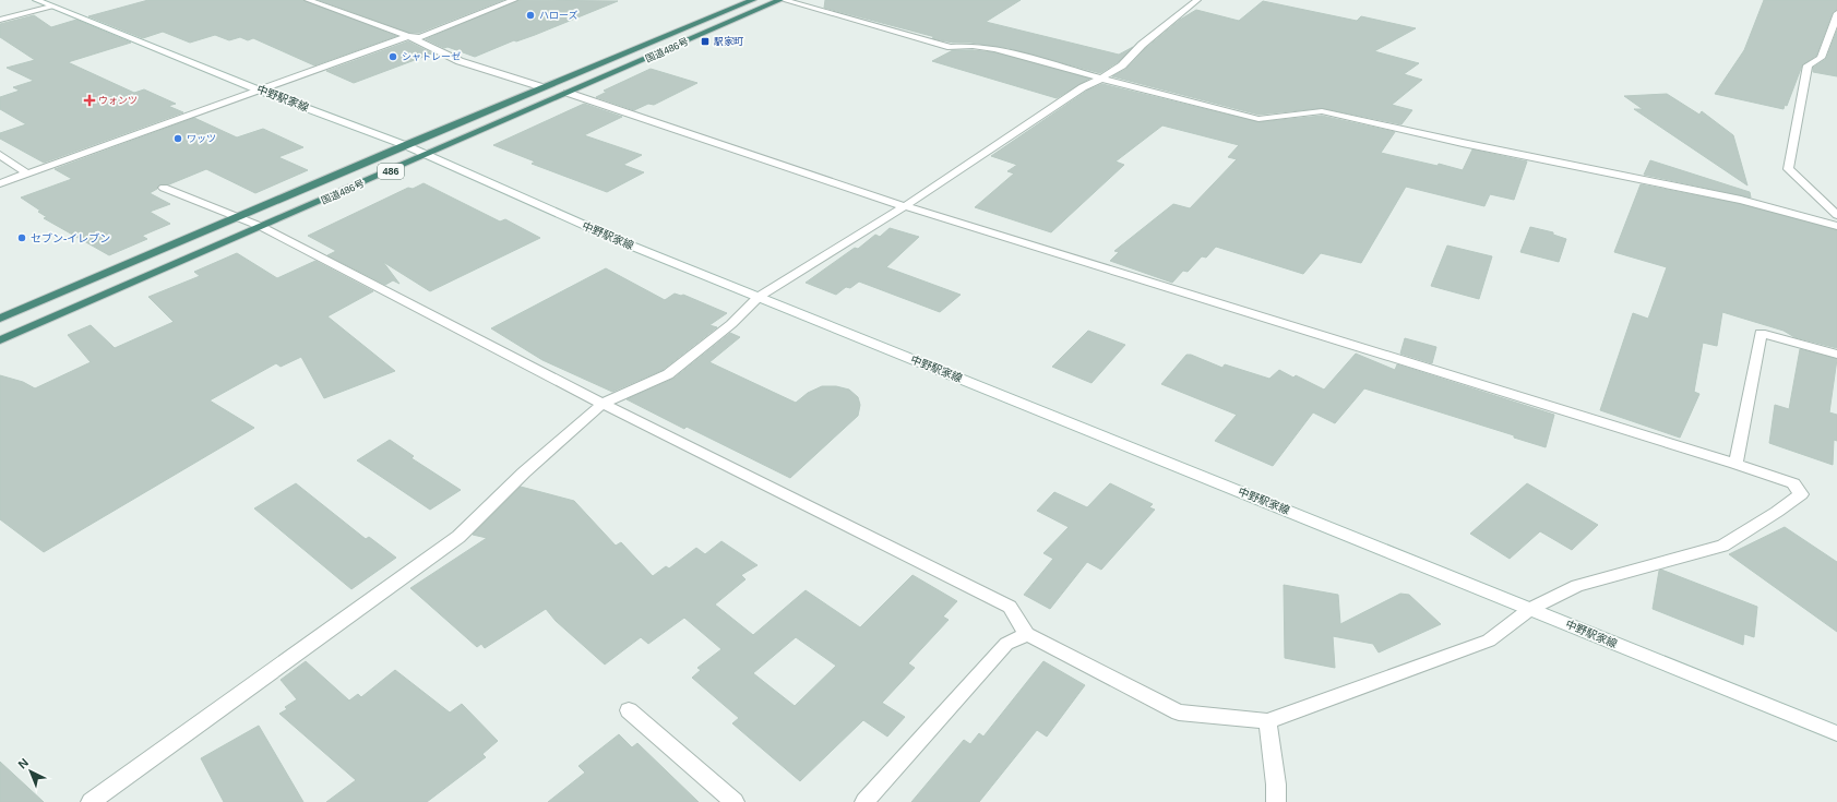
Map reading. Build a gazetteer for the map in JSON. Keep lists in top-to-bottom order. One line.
{"streets":{"highway":["国道486号","486"],"street":["中野駅家線"]},"crossings":[["国道486号","中野駅家線"]],"places":{"other":["ハローズ","シャトレーゼ","ワッツ","セブン-イレブン"],"transit":["駅家町"],"health":["ウォンツ"]},"north":"top left"}
